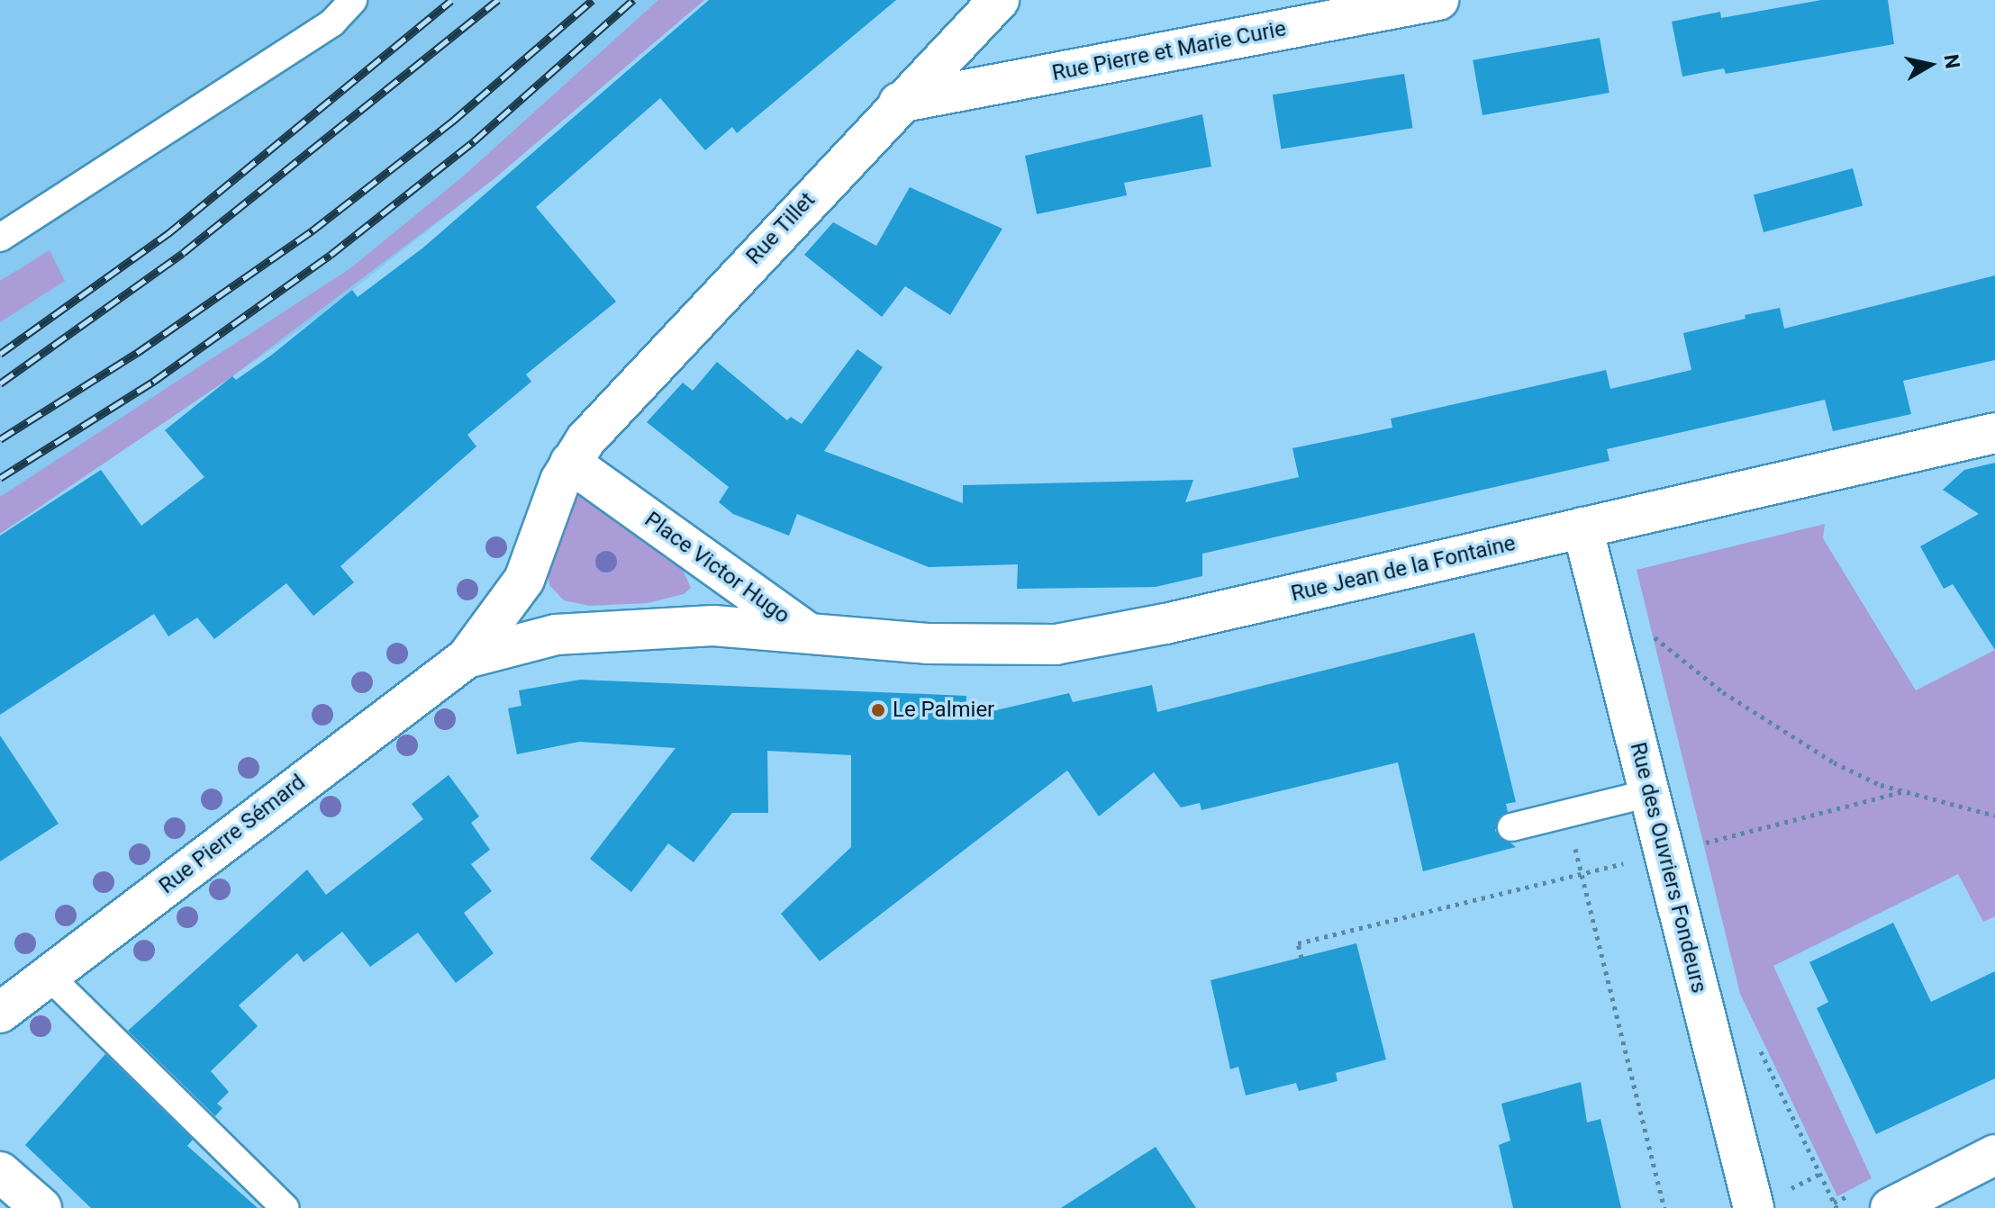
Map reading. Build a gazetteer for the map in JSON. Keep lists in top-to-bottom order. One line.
{"streets":{"street":["Rue Pierre et Marie Curie","Rue Tillet","Place Victor Hugo","Rue Jean de la Fontaine","Rue Pierre Sémard","Rue des Ouvriers Fondeurs"]},"crossings":[["Rue Pierre et Marie Curie","Rue Tillet"],["Rue Tillet","Place Victor Hugo"],["Place Victor Hugo","Rue Jean de la Fontaine"],["Place Victor Hugo","Rue Pierre Sémard"],["Rue Jean de la Fontaine","Rue des Ouvriers Fondeurs"]],"places":["Le Palmier"],"north":"right"}
